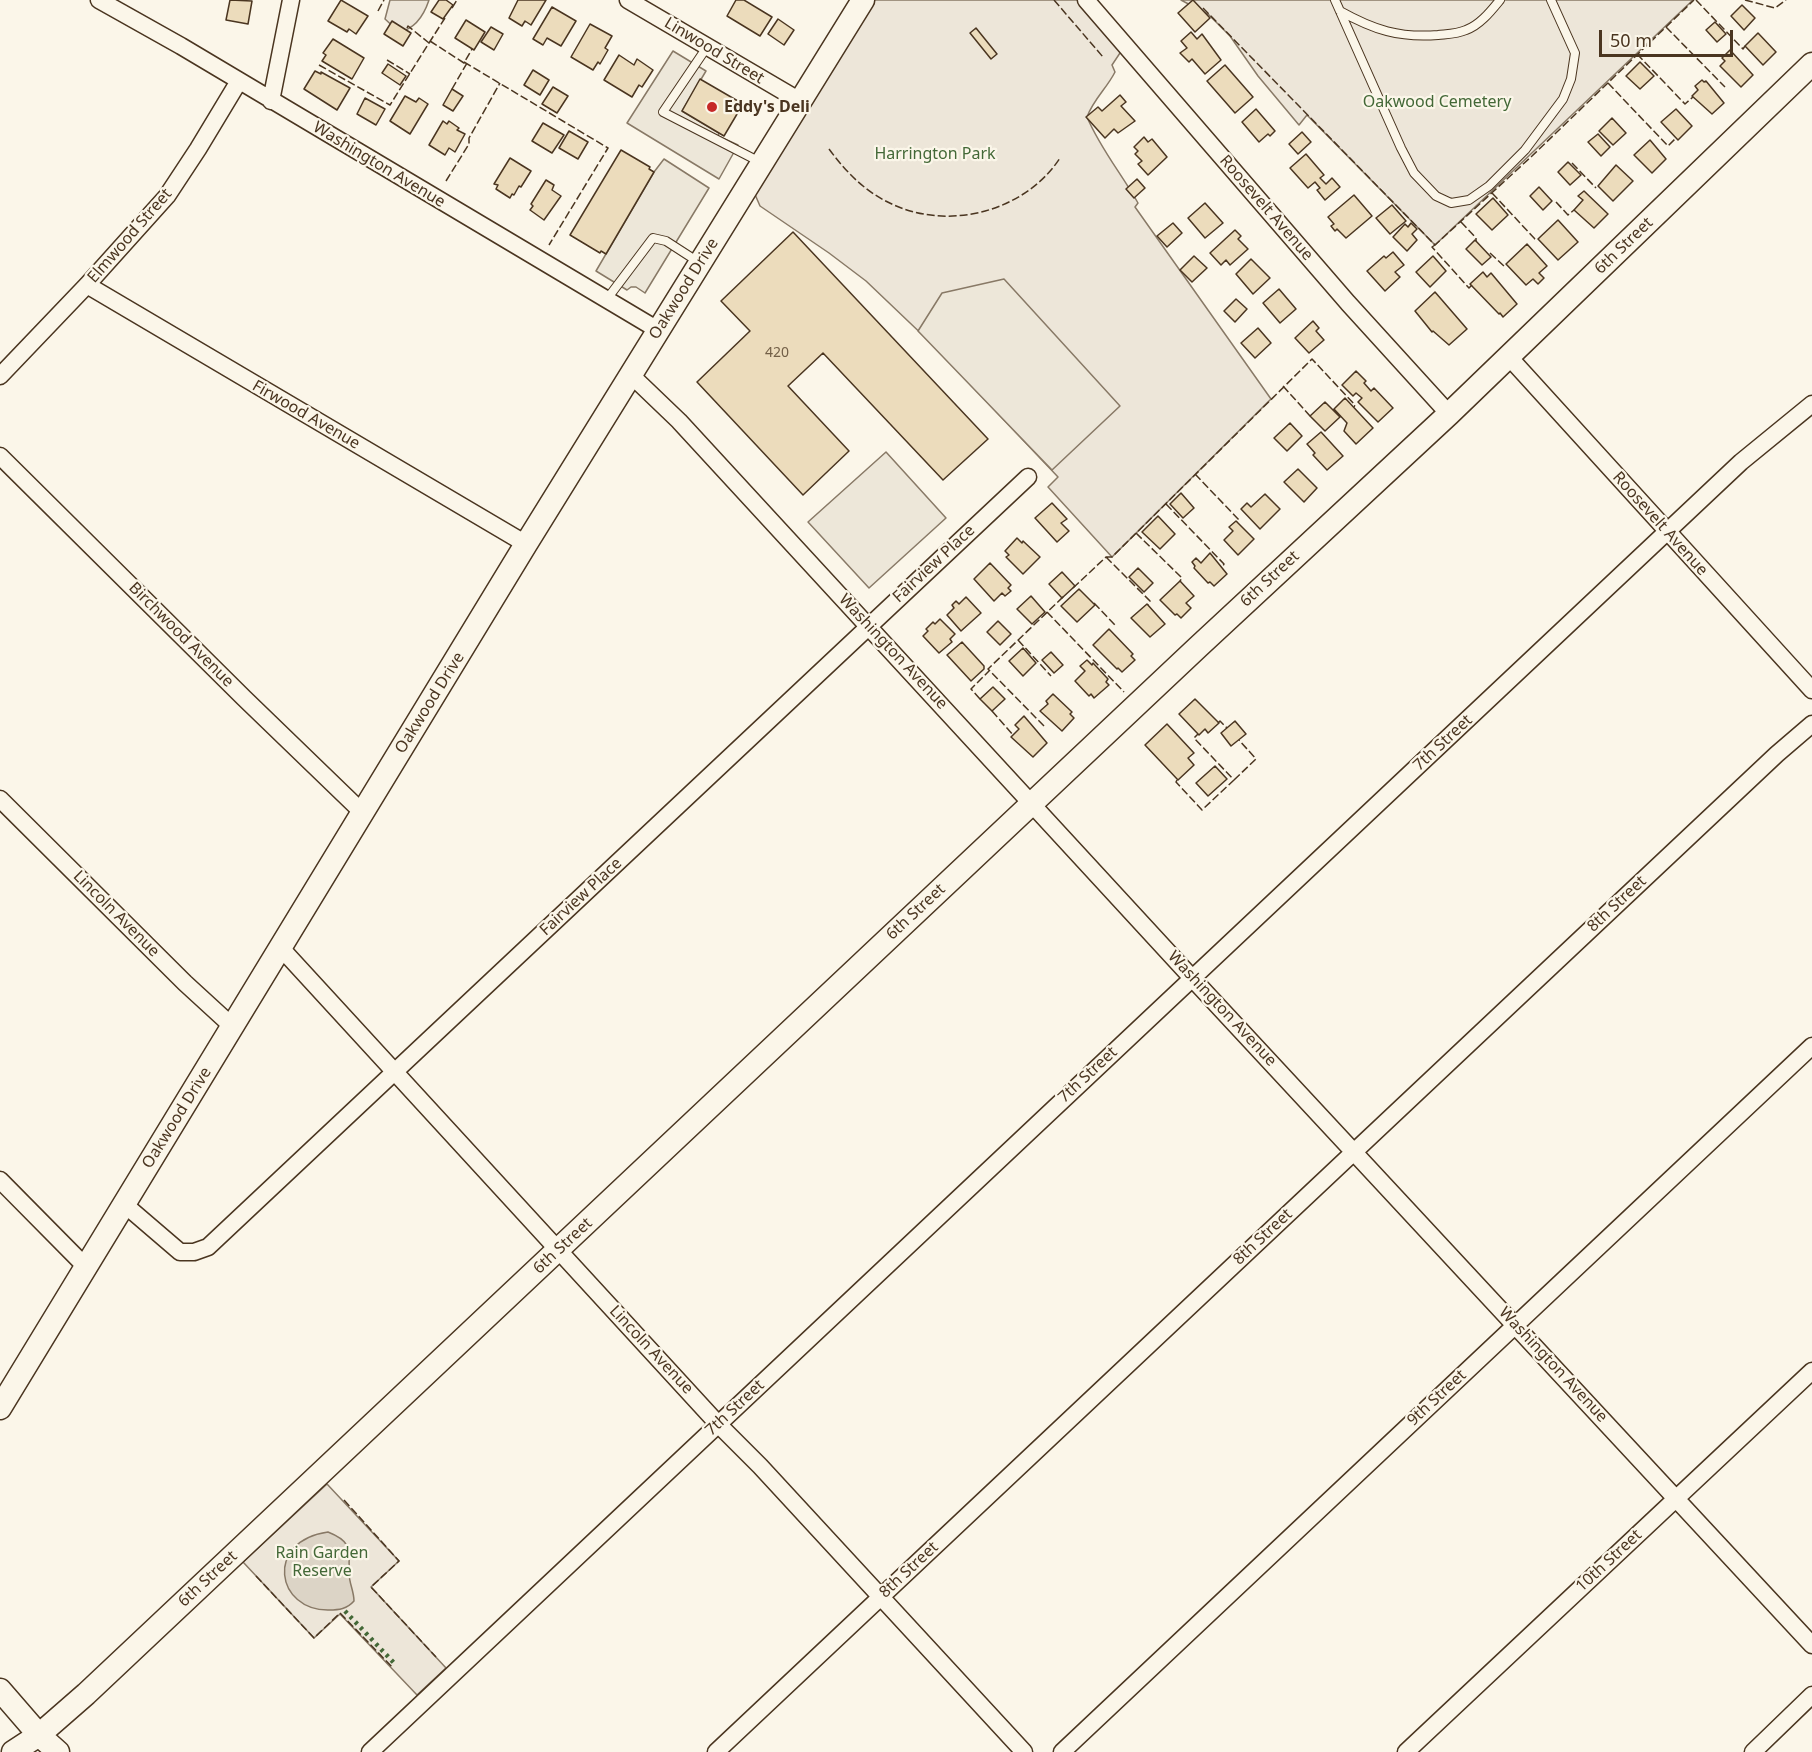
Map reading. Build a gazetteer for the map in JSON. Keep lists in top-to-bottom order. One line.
{"streets":{"street":["Linwood Street","Washington Avenue","Roosevelt Avenue","Elmwood Street","6th Street","Oakwood Drive","Firwood Avenue","Fairview Place","Birchwood Avenue","7th Street","8th Street","Lincoln Avenue","9th Street","10th Street"]},"crossings":[["Linwood Street","Oakwood Drive"],["Washington Avenue","Elmwood Street"],["Washington Avenue","6th Street"],["Washington Avenue","Oakwood Drive"],["Washington Avenue","Fairview Place"],["Washington Avenue","7th Street"],["Washington Avenue","8th Street"],["Washington Avenue","9th Street"],["Washington Avenue","10th Street"],["Roosevelt Avenue","6th Street"],["Roosevelt Avenue","7th Street"],["Elmwood Street","Firwood Avenue"],["6th Street","Lincoln Avenue"],["Oakwood Drive","Firwood Avenue"],["Oakwood Drive","Fairview Place"],["Oakwood Drive","Birchwood Avenue"],["Oakwood Drive","Lincoln Avenue"],["Fairview Place","Lincoln Avenue"],["7th Street","Lincoln Avenue"],["8th Street","Lincoln Avenue"]],"parks":["Oakwood Cemetery","Harrington Park","Rain Garden Reserve"],"places":["Eddy's Deli"],"house_numbers":["420"],"scale_bar":"50 m"}
